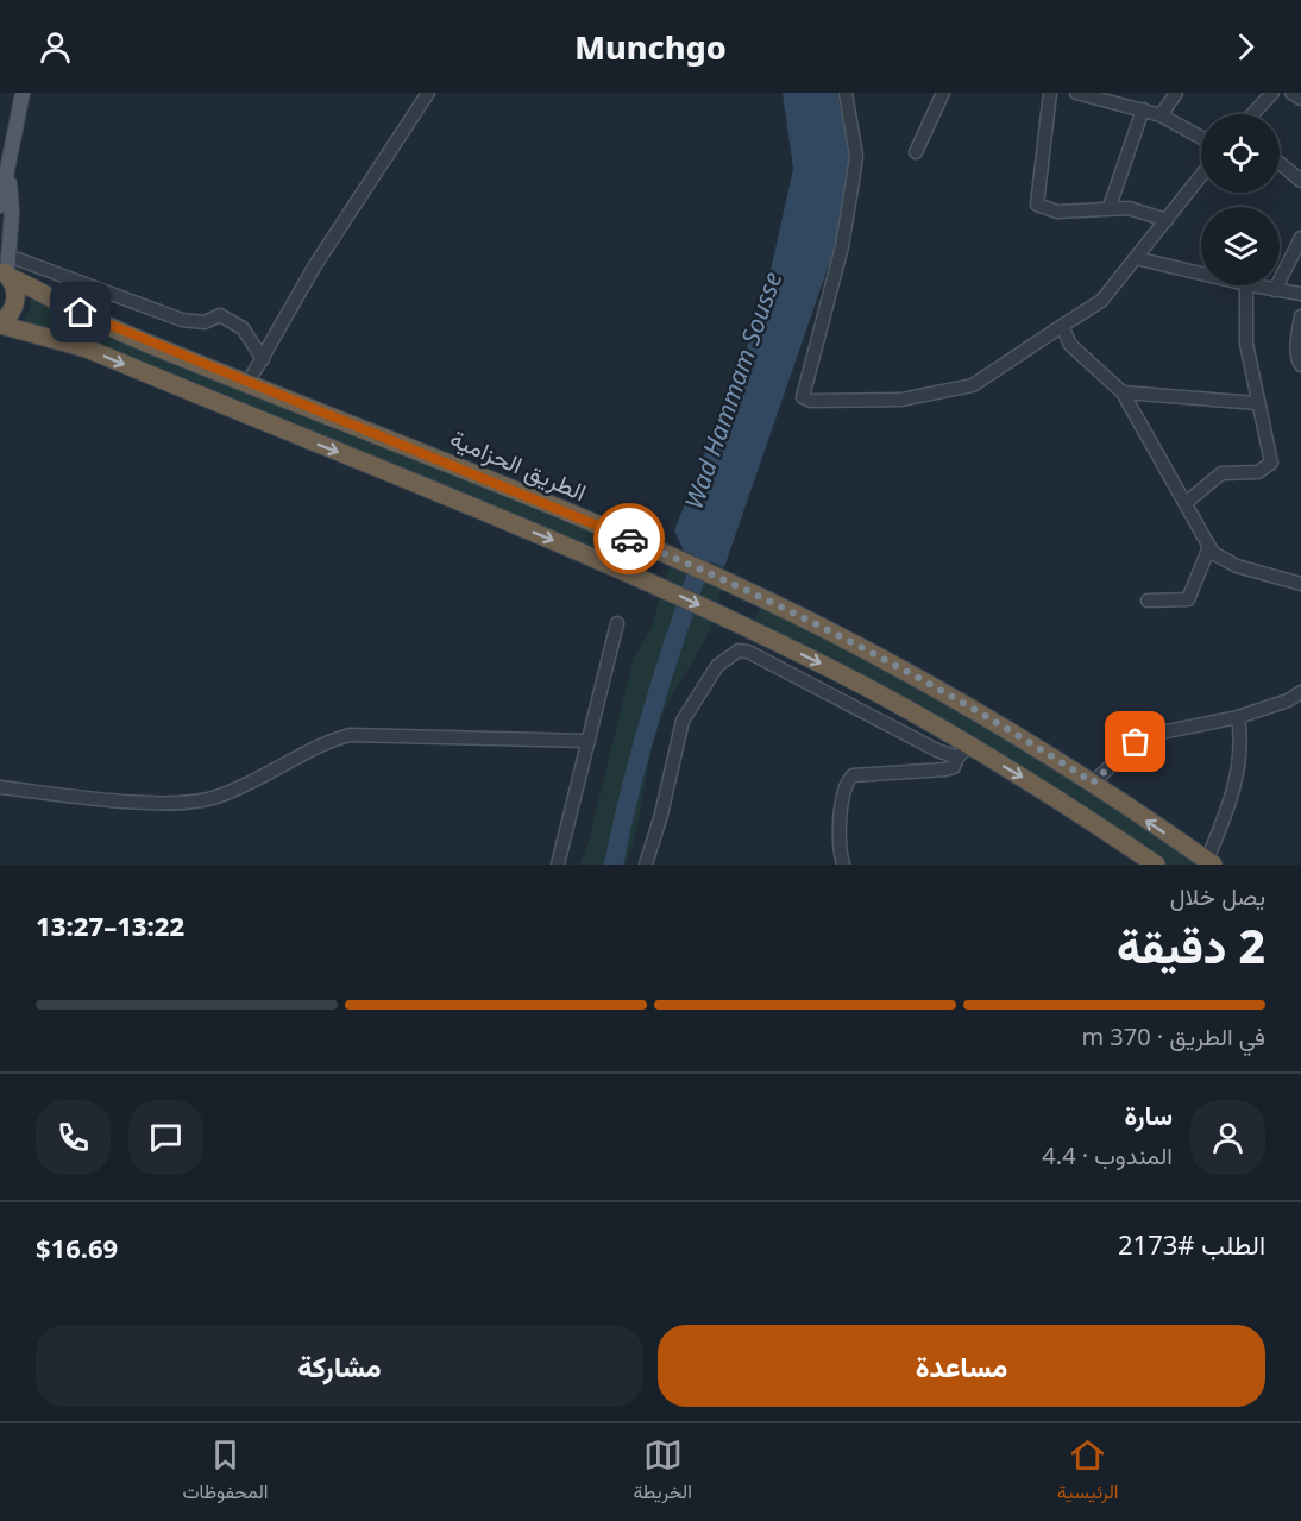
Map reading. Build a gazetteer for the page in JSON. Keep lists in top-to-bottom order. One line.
{"streets":{"highway":["الطريق الحزامية"]},"water":["Wad Hammam Sousse"],"page":{"header":"Munchgo","heading":["2 دقيقة","يصل خلال","13:22–13:27"],"panel":["سارة","المندوب · 4.4","الطلب #2173","$16.69"],"bar":"في الطريق · 370 m","buttons":["مساعدة","مشاركة"],"tabs":["الرئيسية","الخريطة","المحفوظات"]}}
